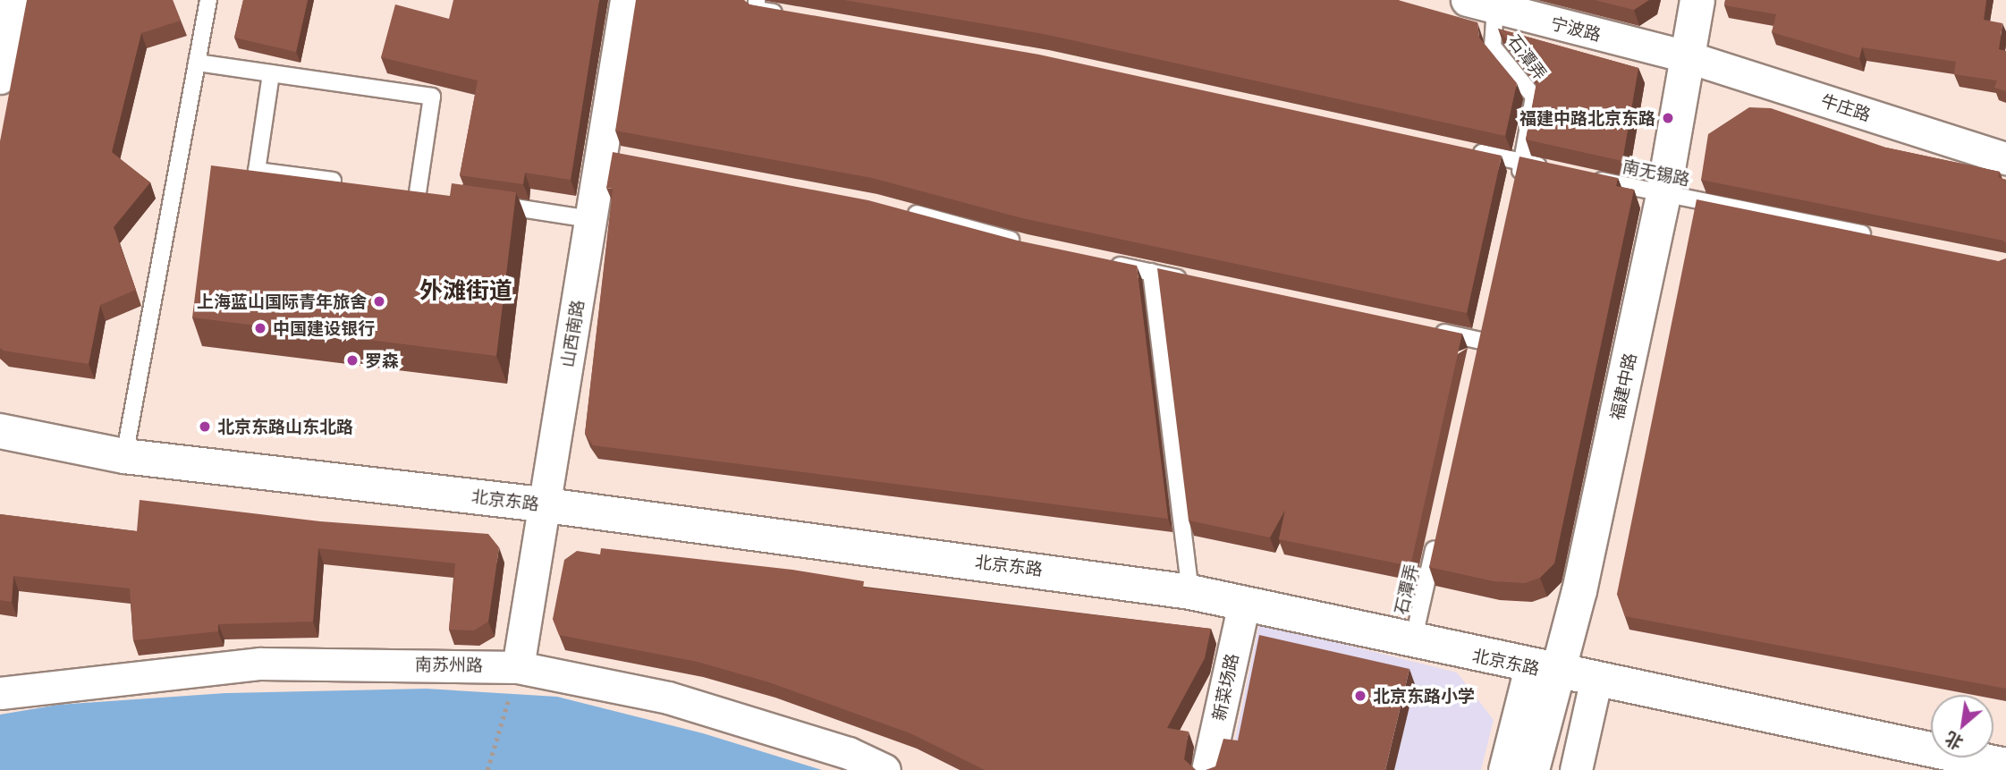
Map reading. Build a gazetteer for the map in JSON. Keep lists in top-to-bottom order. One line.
{"streets":{"main road":["福建中路","北京东路"],"street":["宁波路","牛庄路","山西南路","南苏州路","新菜场路"],"lane":["石潭弄","南无锡路"]},"crossings":[["宁波路","石潭弄"],["宁波路","牛庄路"],["宁波路","福建中路"],["石潭弄","北京东路"],["牛庄路","福建中路"],["南无锡路","福建中路"],["山西南路","北京东路"],["山西南路","南苏州路"],["福建中路","北京东路"],["北京东路","新菜场路"]],"districts":["外滩街道"],"places":["福建中路北京东路","上海蓝山国际青年旅舍","中国建设银行","罗森","北京东路山东北路","北京东路小学"],"north":"bottom left"}
